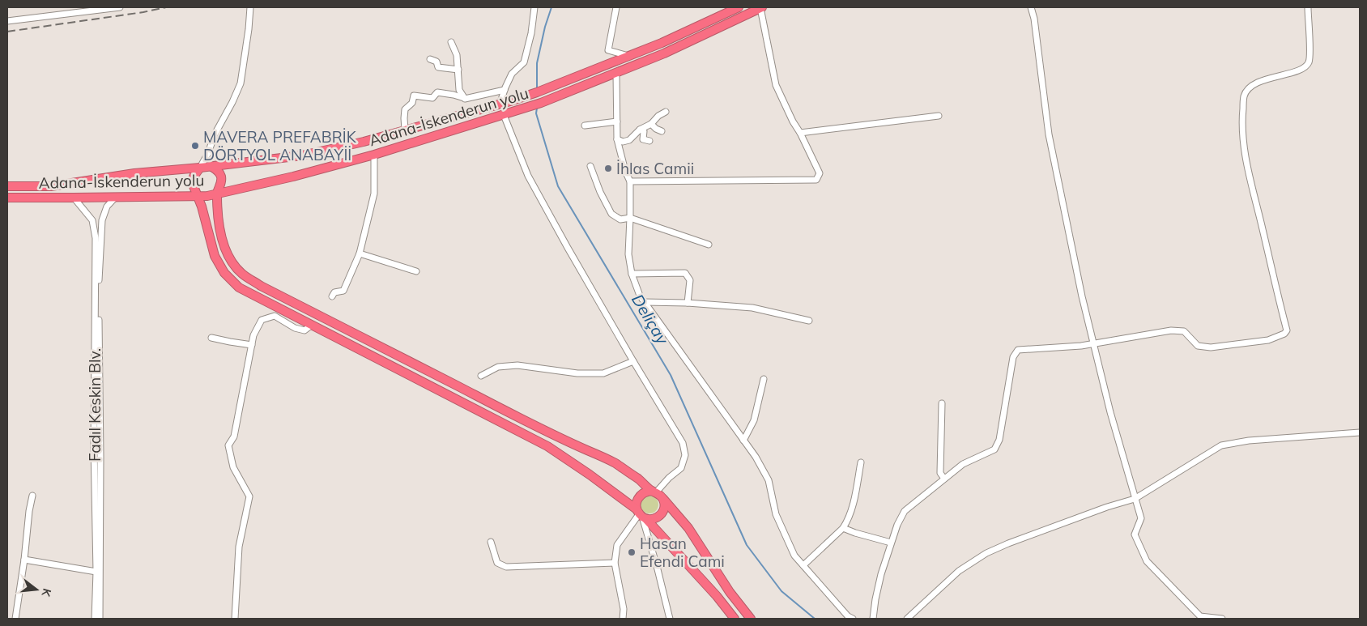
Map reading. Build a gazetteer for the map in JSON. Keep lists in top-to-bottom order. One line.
{"streets":{"highway":["Adana-İskenderun yolu"],"street":["Fadıl Keskin Blv."]},"crossings":[["Adana-İskenderun yolu","Fadıl Keskin Blv."]],"water":["Deliçay"],"places":["MAVERA PREFABRİK DÖRTYOL ANABAYİİ","İhlas Camii","Hasan Efendi Cami"],"north":"right"}
